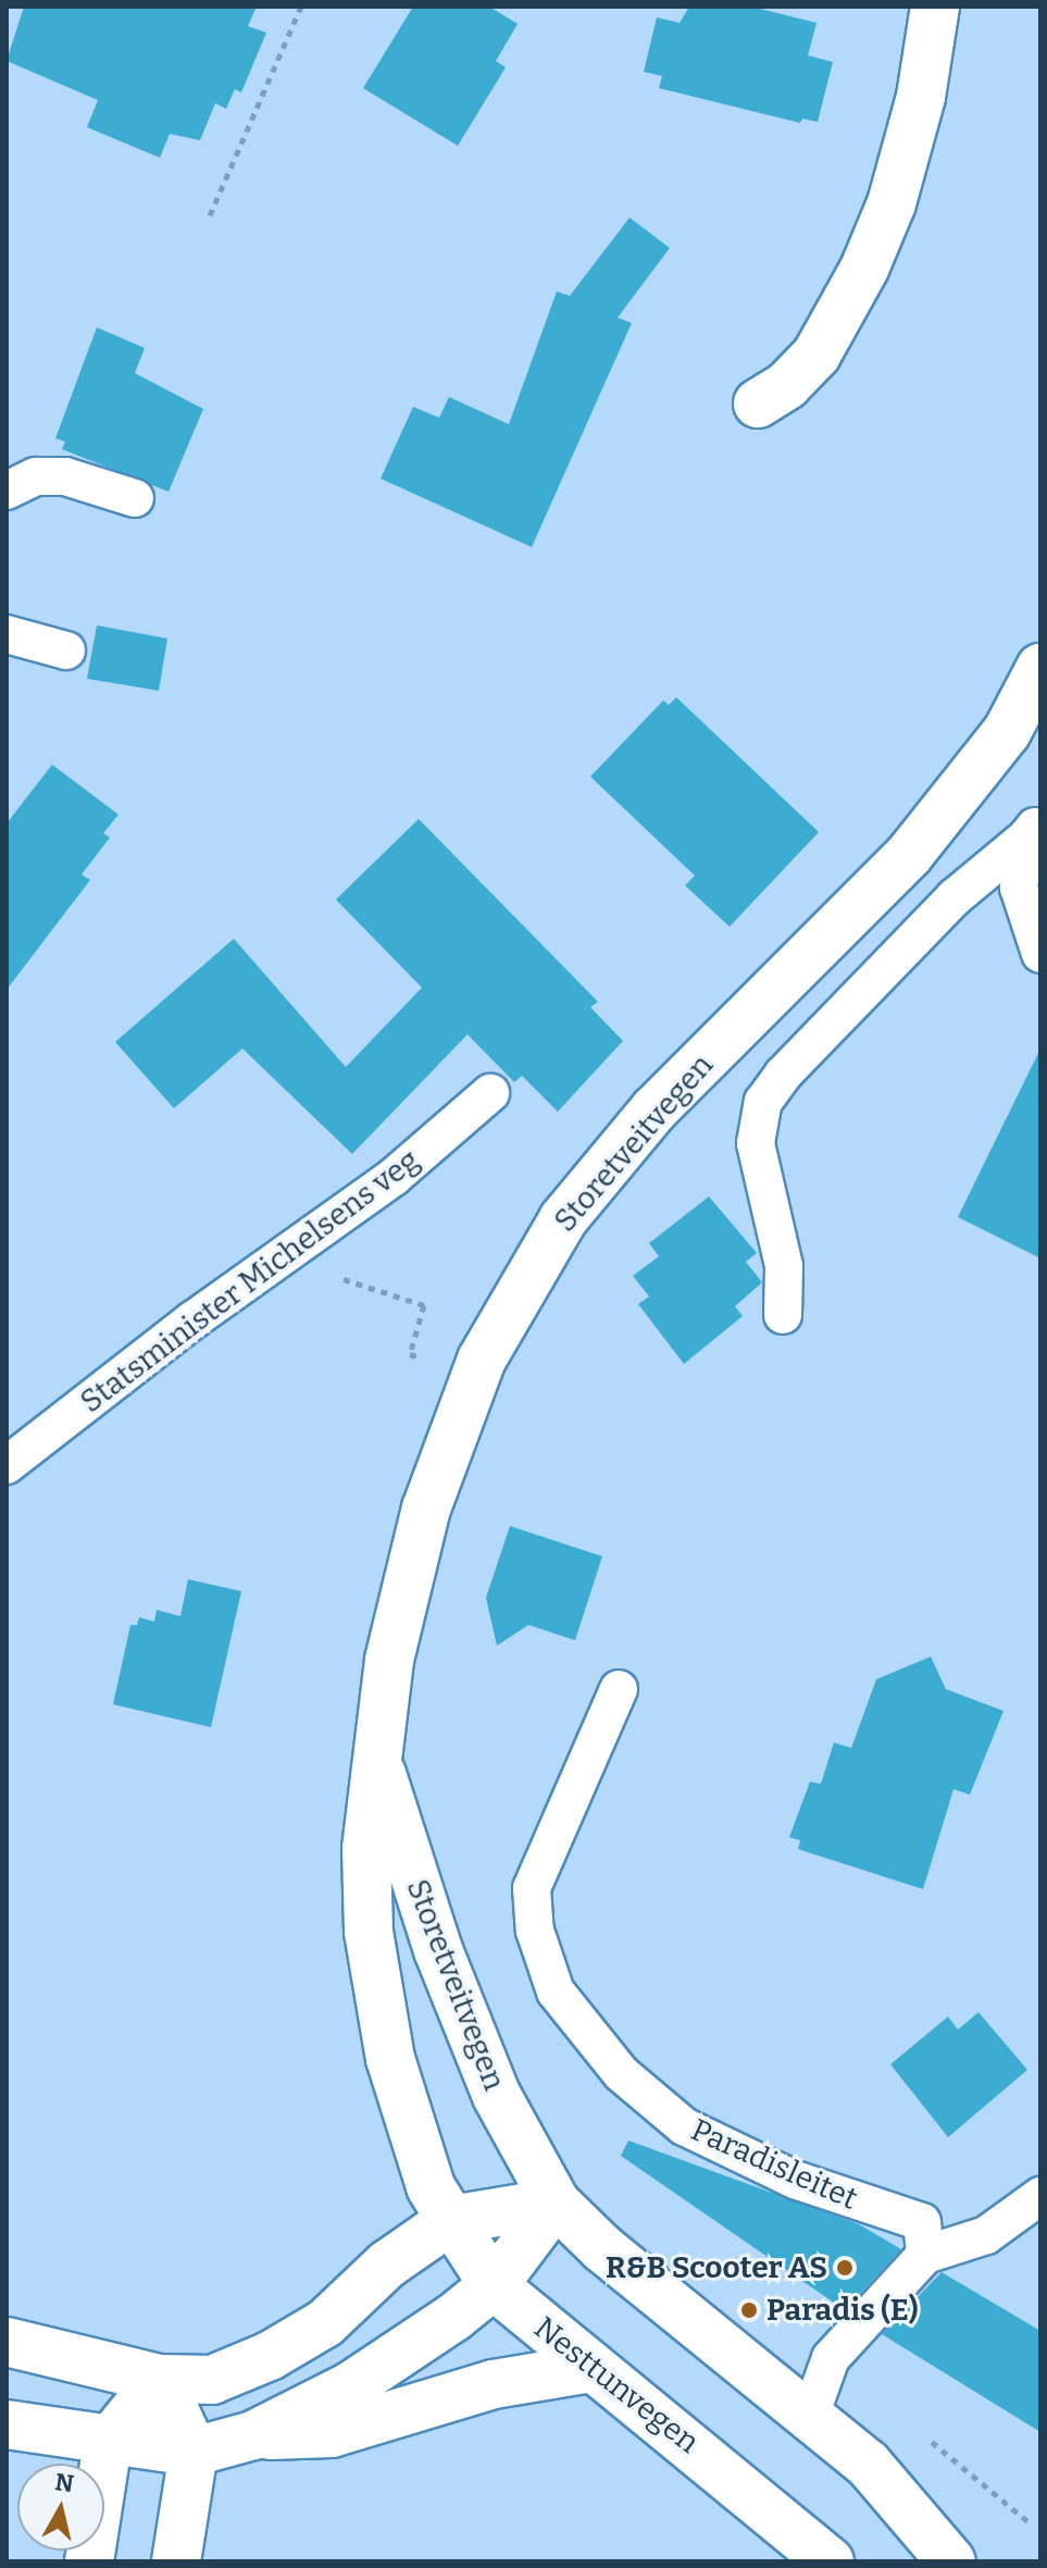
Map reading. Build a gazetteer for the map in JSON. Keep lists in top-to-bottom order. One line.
{"streets":{"main road":["Storetveitvegen","Nesttunvegen"],"lane":["Statsminister Michelsens veg","Paradisleitet"]},"crossings":[["Storetveitvegen","Nesttunvegen"]],"places":["R&B Scooter AS","Paradis (E)"],"north":"top"}
